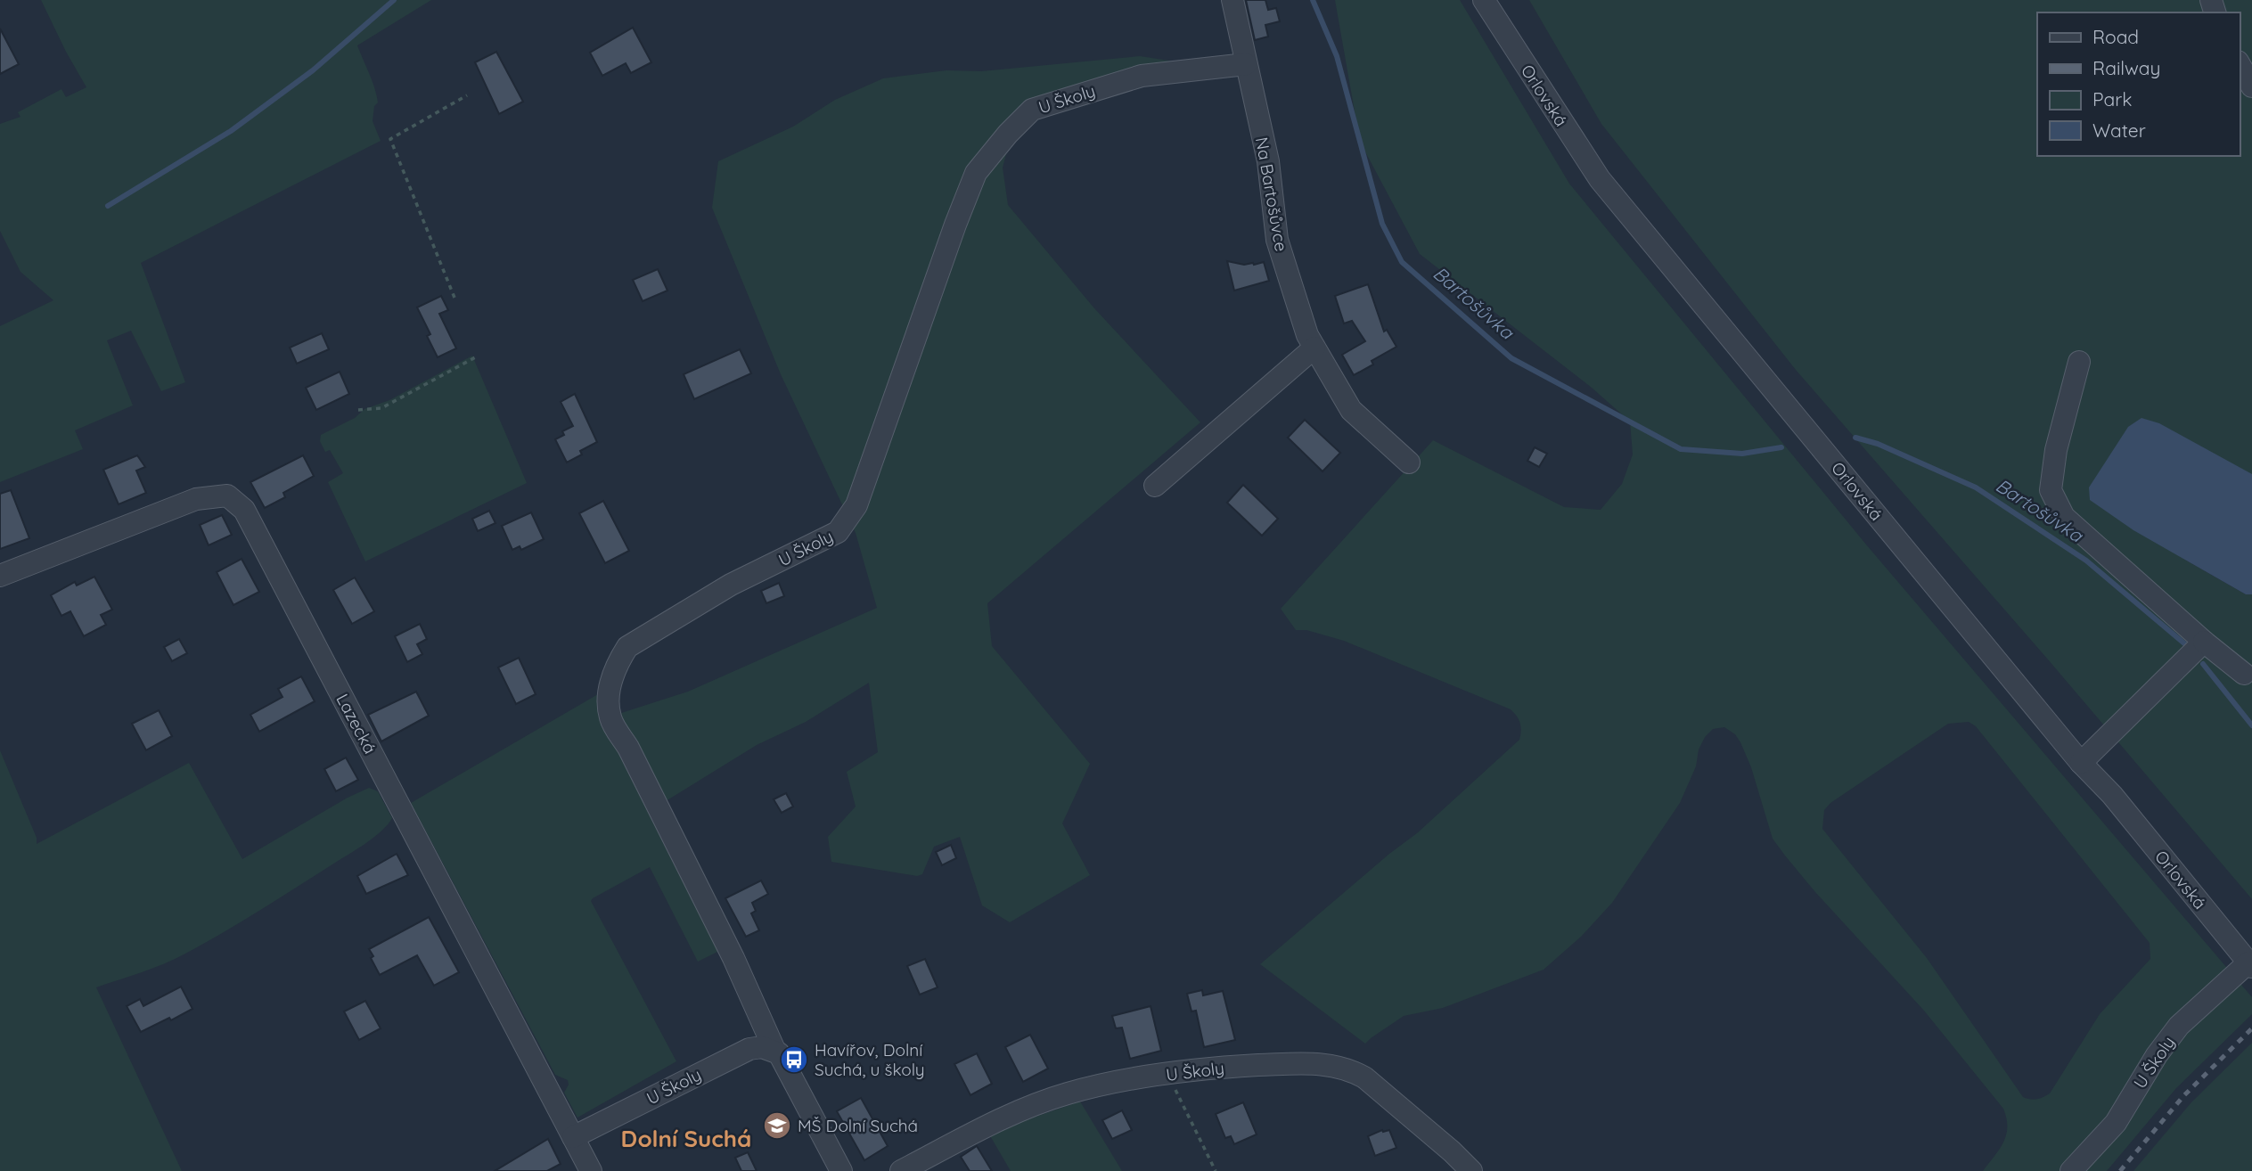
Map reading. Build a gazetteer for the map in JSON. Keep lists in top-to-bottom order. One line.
{"streets":{"street":["Orlovská","U Školy","Na Bartošůvce","Lazecká"]},"crossings":[["Orlovská","U Školy"],["U Školy","Na Bartošůvce"],["U Školy","Lazecká"]],"districts":["Dolní Suchá"],"water":["Bartošůvka"],"places":{"bus stop":["Havířov, Dolní Suchá, u školy"],"school or university":["MŠ Dolní Suchá"]},"legend":["Road","Railway","Park","Water"]}
